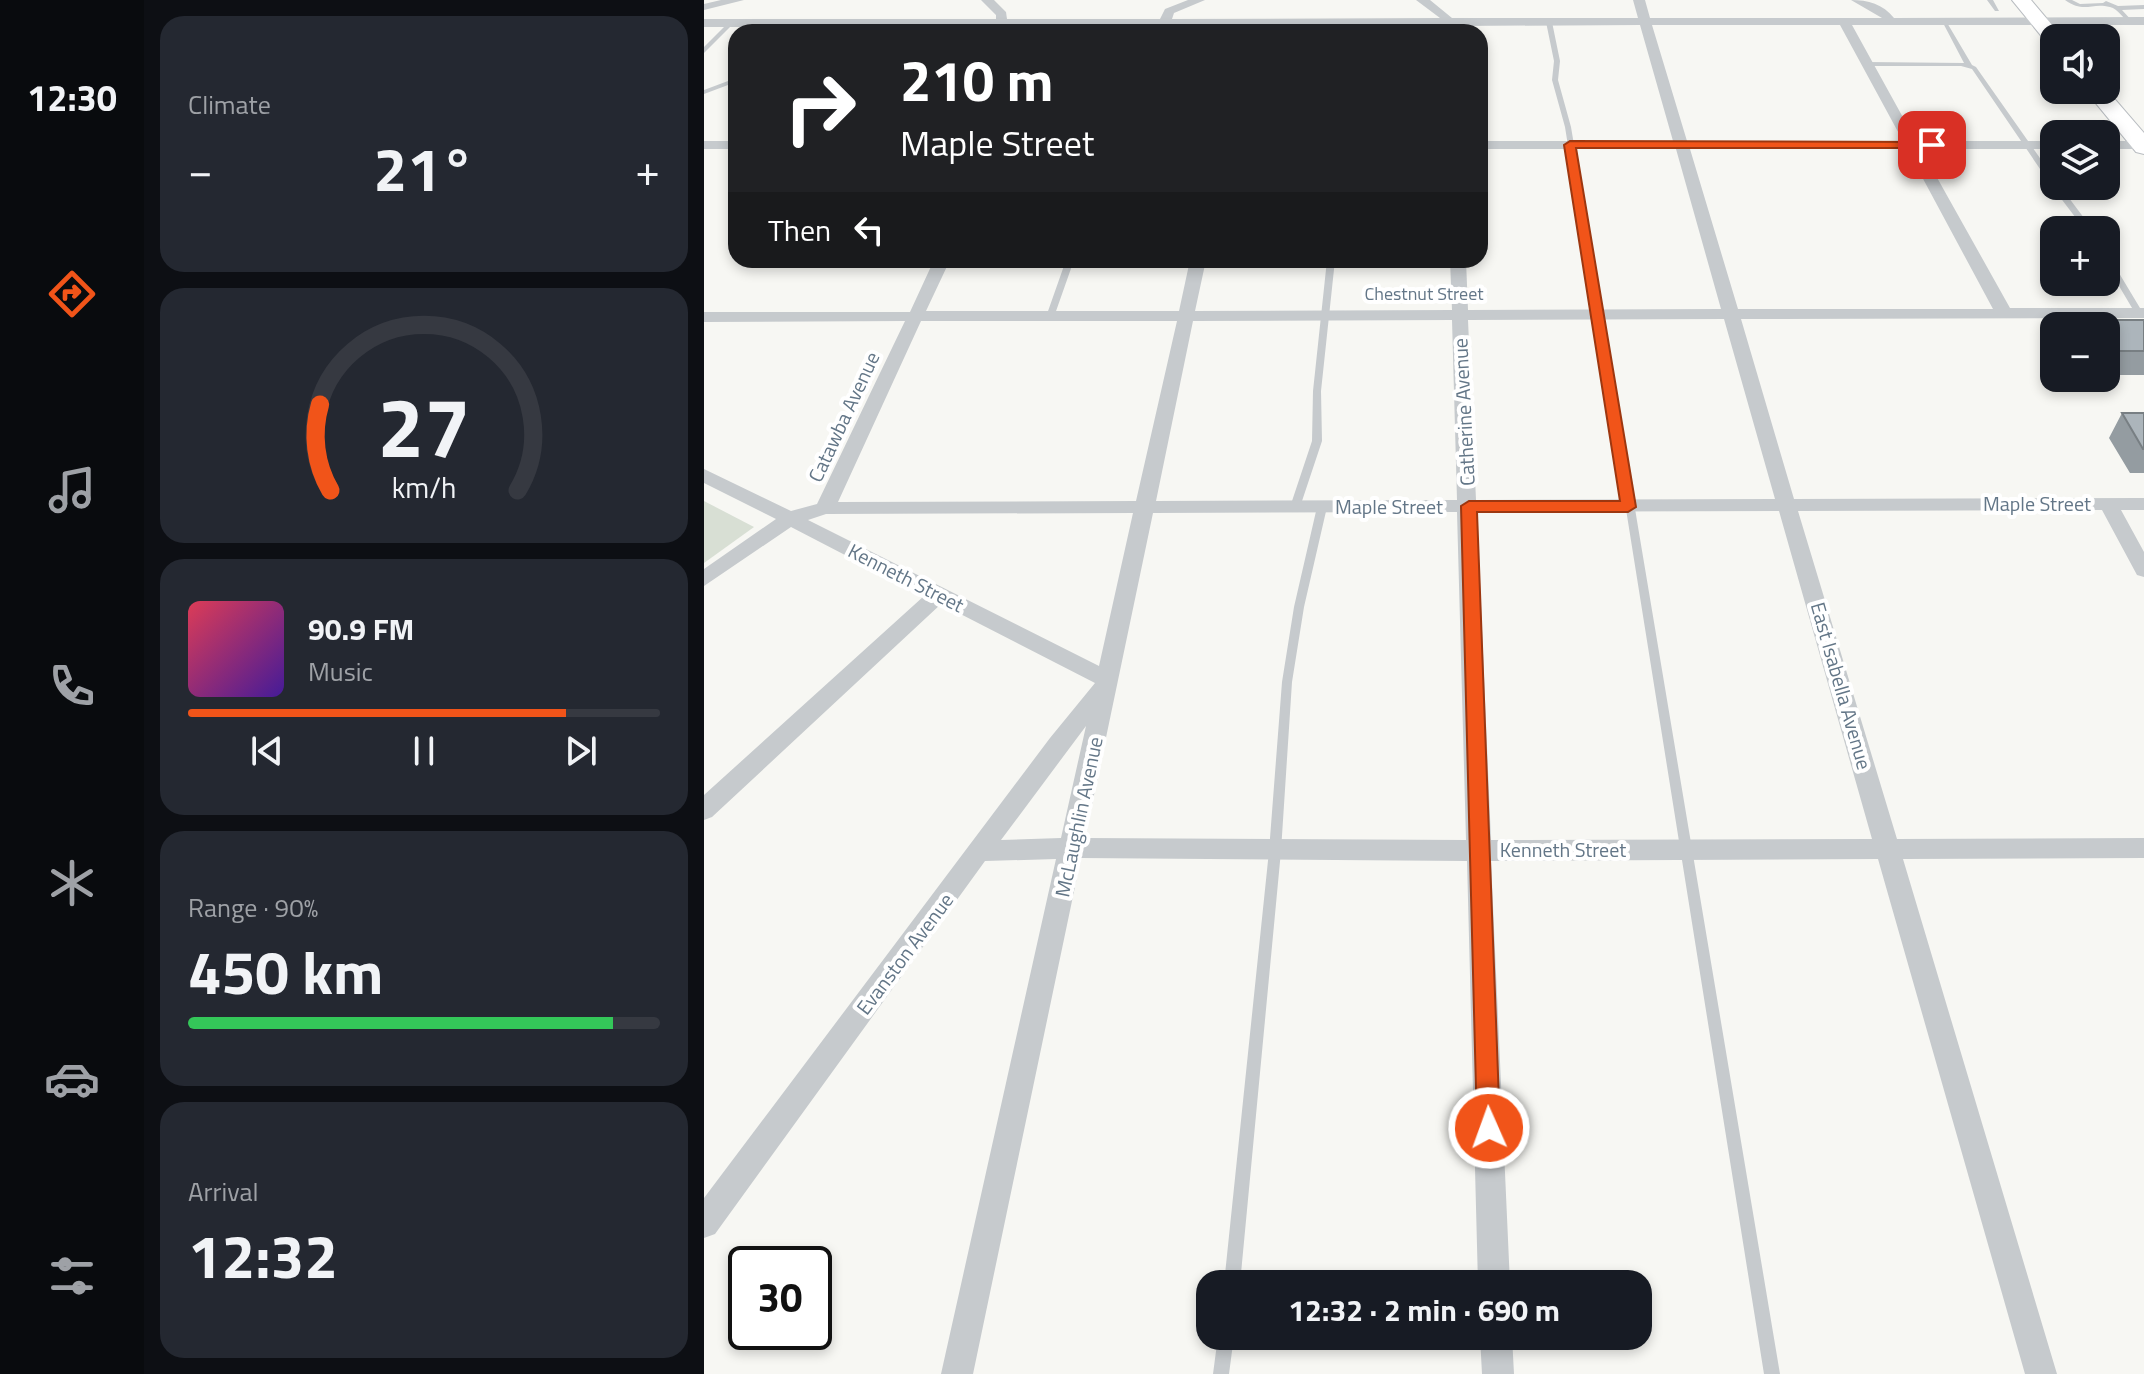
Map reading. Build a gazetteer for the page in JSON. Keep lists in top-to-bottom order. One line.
{"streets":{"street":["Chestnut Street","Catherine Avenue","Catawba Avenue","Maple Street","Kenneth Street","East Isabella Avenue","McLaughlin Avenue","Evanston Avenue"]},"crossings":[["Chestnut Street","Catherine Avenue"],["Chestnut Street","Catawba Avenue"],["Chestnut Street","East Isabella Avenue"],["Chestnut Street","McLaughlin Avenue"],["Catherine Avenue","Maple Street"],["Catherine Avenue","Kenneth Street"],["Catawba Avenue","Maple Street"],["Catawba Avenue","Kenneth Street"],["Maple Street","East Isabella Avenue"],["Maple Street","McLaughlin Avenue"],["Kenneth Street","East Isabella Avenue"],["Kenneth Street","McLaughlin Avenue"],["Kenneth Street","Evanston Avenue"],["McLaughlin Avenue","Evanston Avenue"]],"page":{"tabs":"12:30","tile":["Climate",["Range · 90%","450 km"],["Arrival","12:32"]],"map_buttons":["+","−"],"turn":["210 m","Maple Street"],"heat":["−","21°","+"],"then":"Then","song":["90.9 FM","Music"],"limit":"30","trip":"12:32 · 2 min · 690 m","gauge":["27","km/h"]}}
